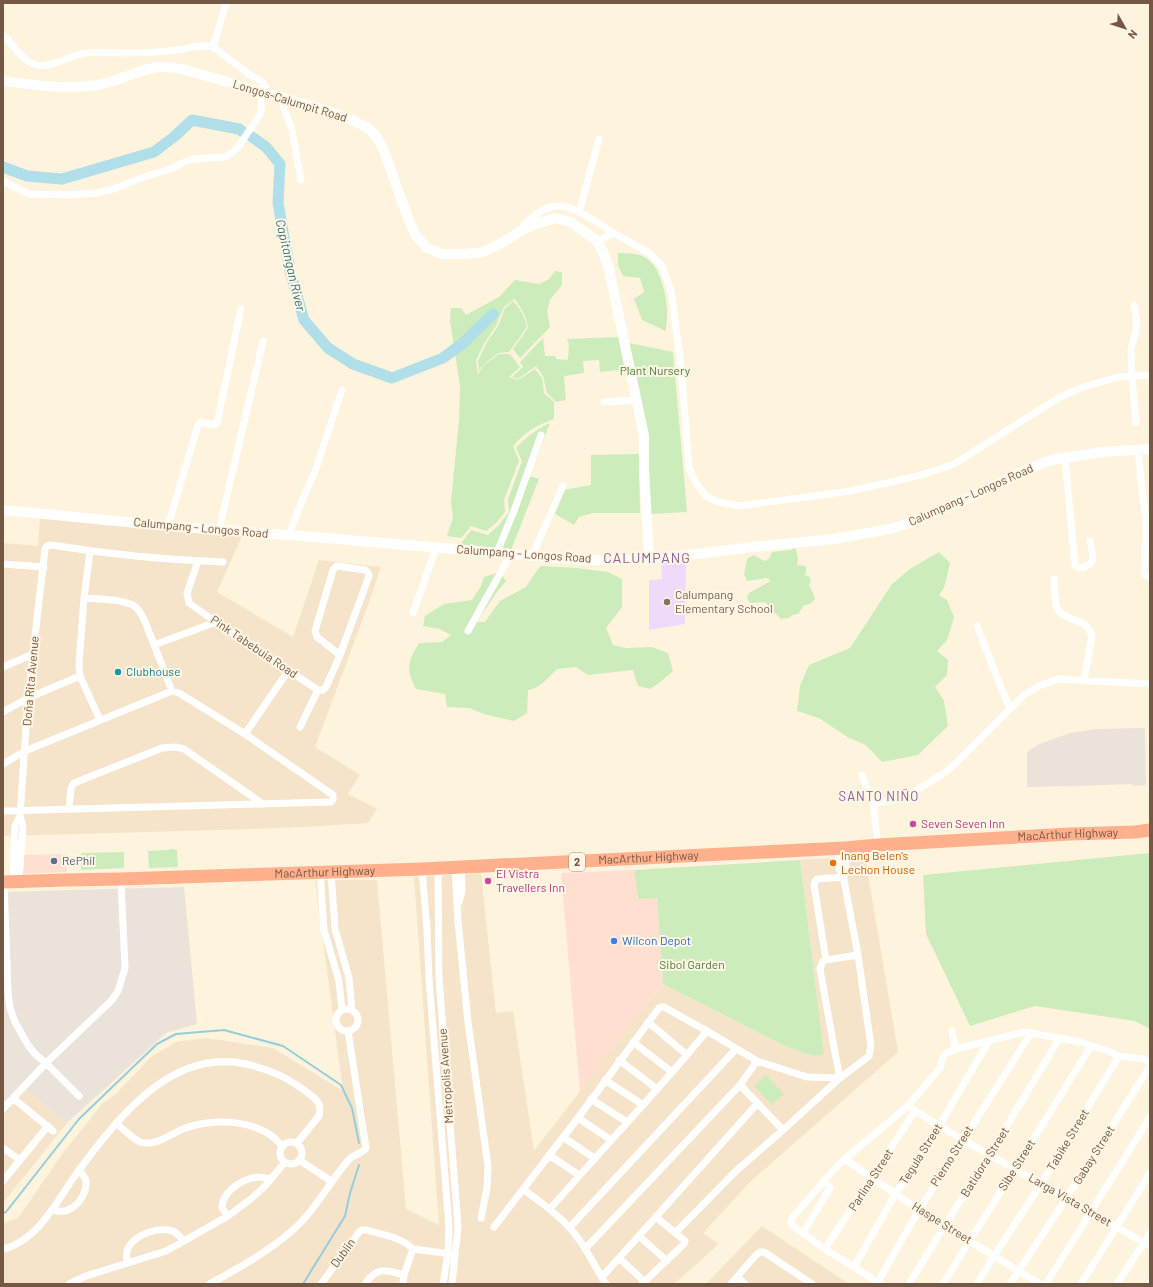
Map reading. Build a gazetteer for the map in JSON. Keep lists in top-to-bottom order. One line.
{"streets":{"highway":["MacArthur Highway","2"],"street":["Longos-Calumpit Road","Calumpang - Longos Road","Pink Tabebuia Road","Doña Rita Avenue","Metropolis Avenue","Tabike Street","Tegula Street","Gabay Street","Pierno Street","Batidora Street","Sibe Street","Parlina Street","Larga Vista Street","Haspe Street","Dublin"]},"crossings":[["Longos-Calumpit Road","Calumpang - Longos Road"],["Doña Rita Avenue","MacArthur Highway"],["MacArthur Highway","Metropolis Avenue"],["Tabike Street","Larga Vista Street"],["Tabike Street","Haspe Street"],["Tegula Street","Larga Vista Street"],["Tegula Street","Haspe Street"],["Gabay Street","Larga Vista Street"],["Gabay Street","Haspe Street"],["Pierno Street","Larga Vista Street"],["Pierno Street","Haspe Street"],["Batidora Street","Larga Vista Street"],["Batidora Street","Haspe Street"],["Sibe Street","Larga Vista Street"],["Sibe Street","Haspe Street"],["Parlina Street","Larga Vista Street"],["Parlina Street","Haspe Street"]],"districts":["CALUMPANG","SANTO NIÑO"],"water":["Capitangan River"],"parks":["Plant Nursery","Sibol Garden"],"places":["Calumpang Elementary School","Clubhouse","Seven Seven Inn","RePhil","Inang Belen's Lechon House","El Vistra Travellers Inn","Wilcon Depot"],"north":"bottom right"}
